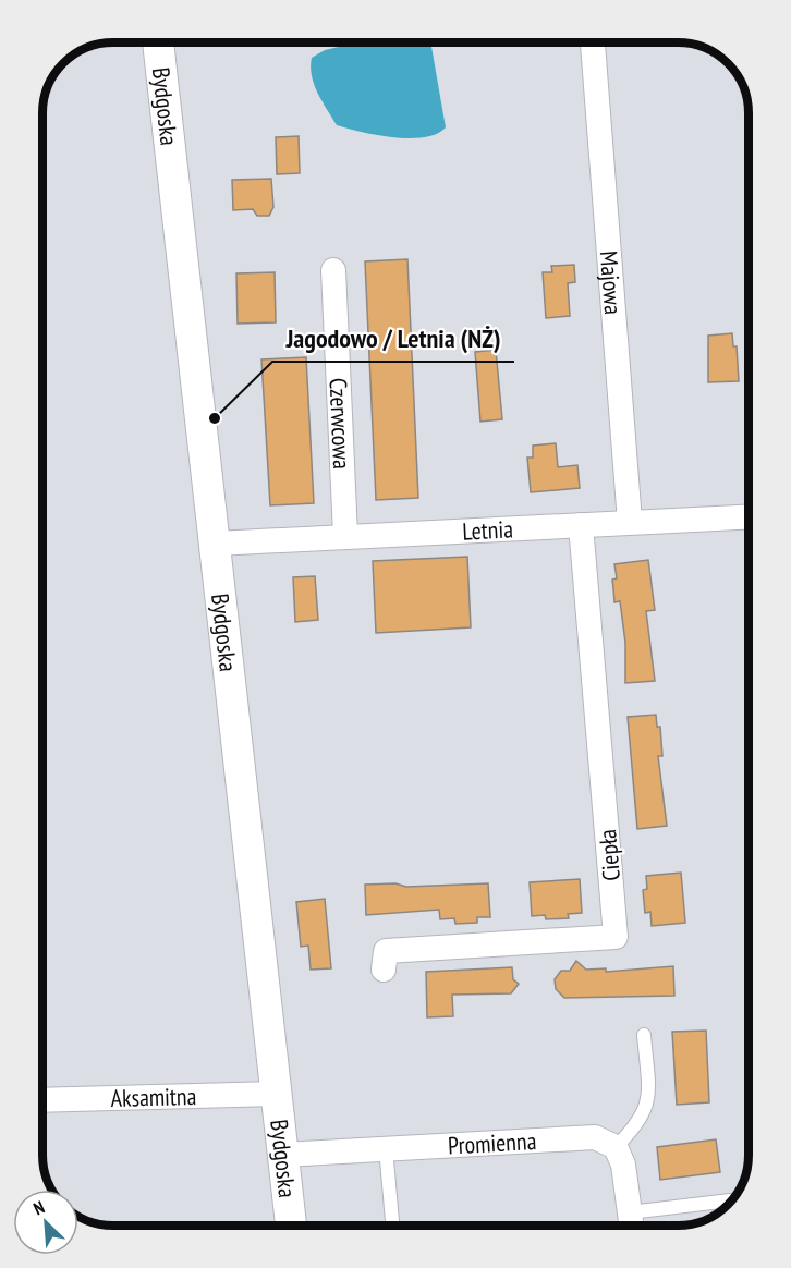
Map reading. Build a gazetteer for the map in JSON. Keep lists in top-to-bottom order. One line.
{"streets":{"street":["Bydgoska","Majowa","Czerwcowa","Letnia","Ciepła","Aksamitna","Promienna"]},"crossings":[["Bydgoska","Letnia"],["Bydgoska","Aksamitna"],["Bydgoska","Promienna"],["Majowa","Letnia"],["Czerwcowa","Letnia"],["Letnia","Ciepła"]],"places":["Jagodowo / Letnia (NŻ)"],"north":"top left"}
